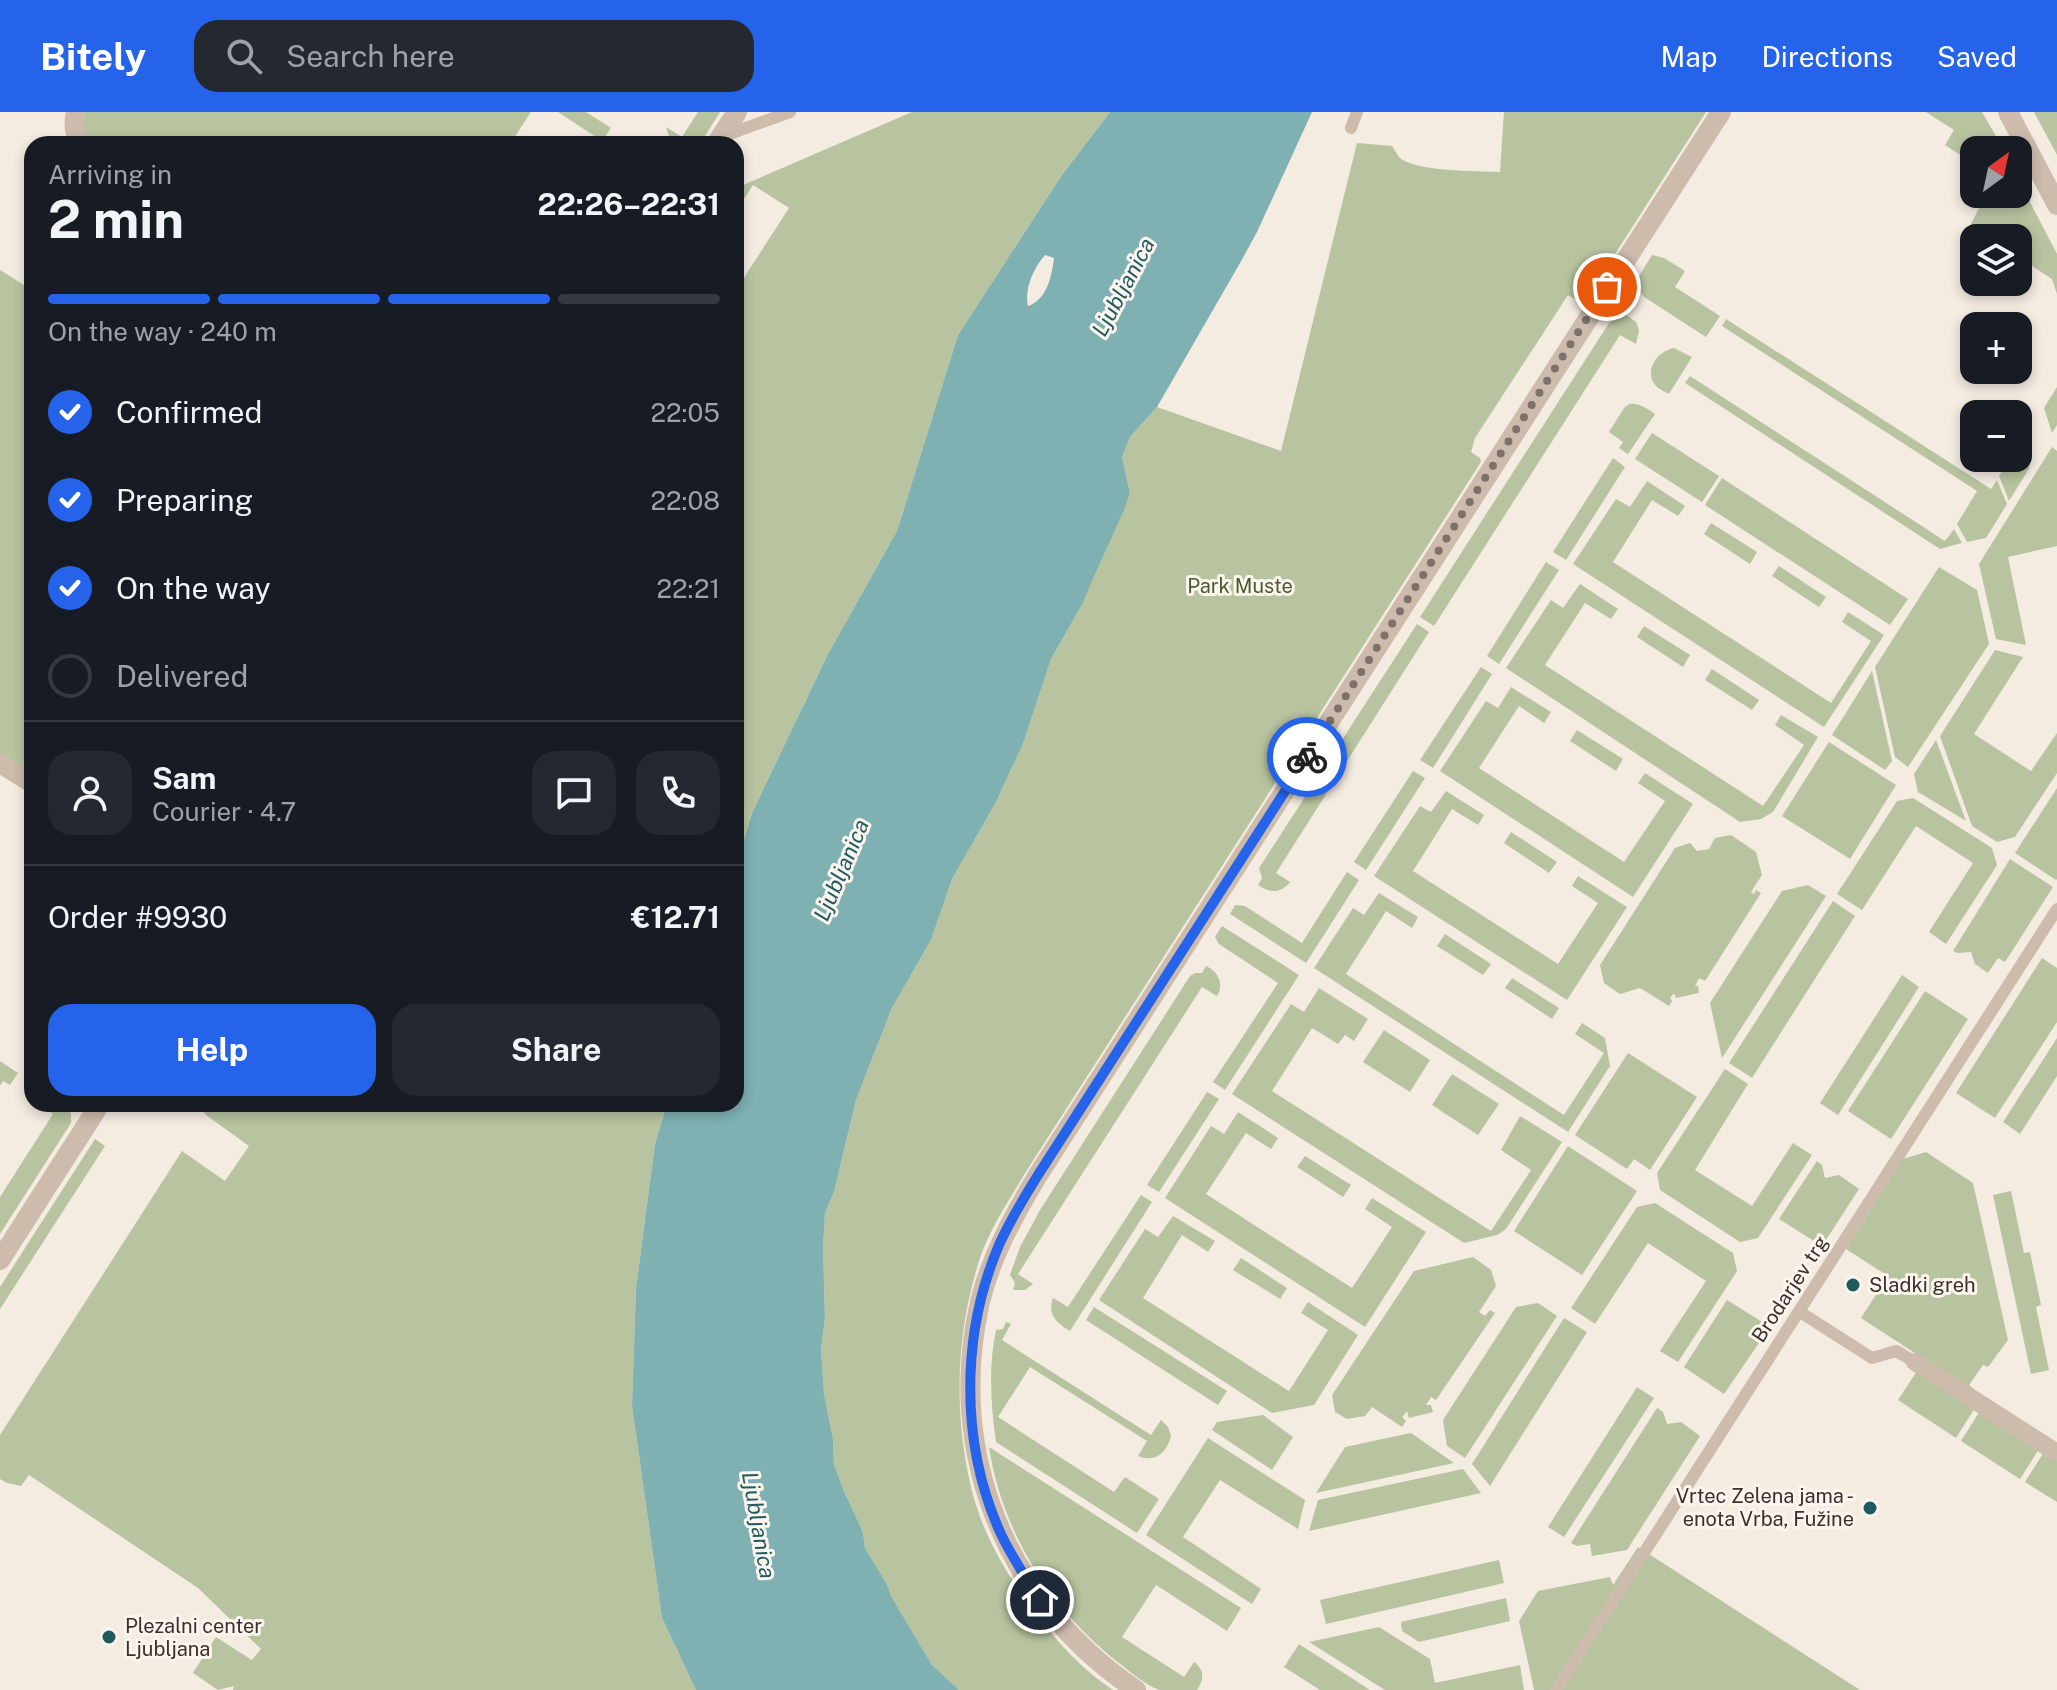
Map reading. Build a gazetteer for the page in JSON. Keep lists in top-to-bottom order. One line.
{"streets":{"lane":["Brodarjev trg"]},"water":["Ljubljanica"],"parks":["Park Muste"],"places":["Sladki greh","Vrtec Zelena jama - enota Vrba, Fužine","Plezalni center Ljubljana"],"north":"top right","page":{"header":"Bitely","search":"Search here","nav":["Map","Directions","Saved"],"map_buttons":["+","−"],"heading":["2 min","Arriving in","22:26–22:31"],"panel":["Sam","Courier · 4.7","Order #9930","€12.71"],"bar":"On the way · 240 m","list":[["Confirmed","22:05"],["Preparing","22:08"],["On the way","22:21"],"Delivered"],"buttons":["Help","Share"]}}
